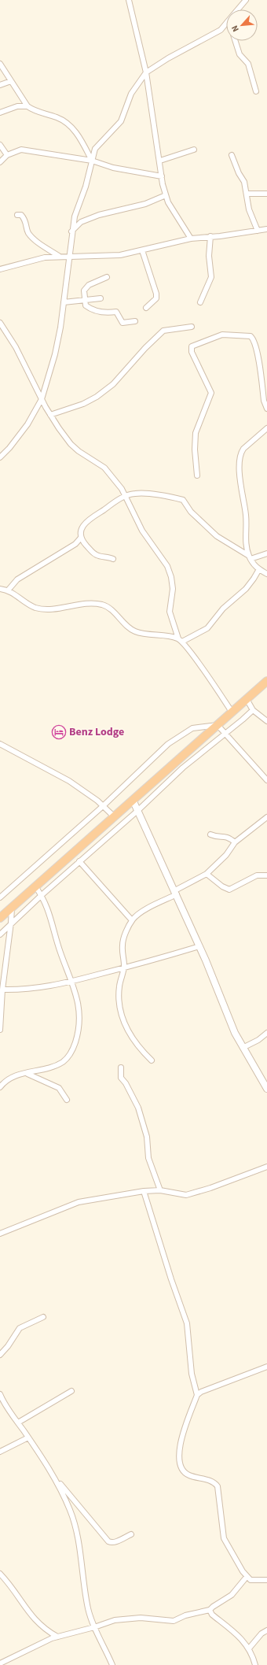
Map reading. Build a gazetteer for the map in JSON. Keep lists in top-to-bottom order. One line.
{"places":{"hotel":["Benz Lodge"]},"north":"bottom left"}
